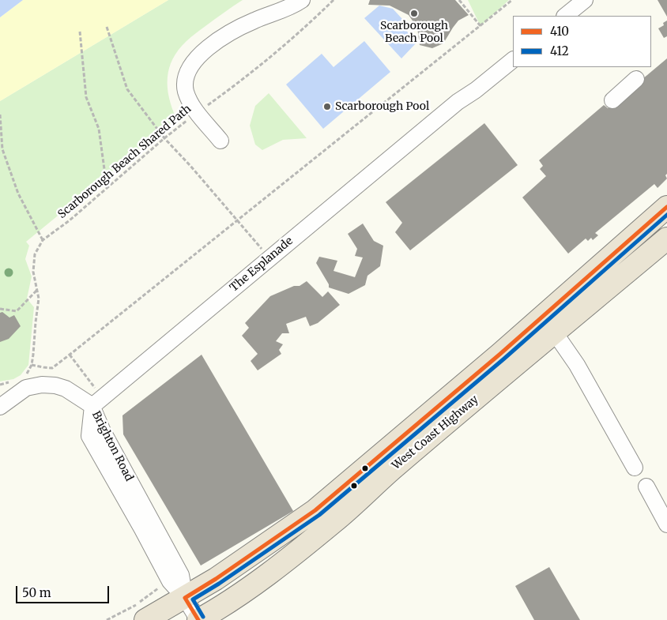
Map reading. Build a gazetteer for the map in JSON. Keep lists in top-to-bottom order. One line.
{"streets":{"highway":["West Coast Highway"],"street":["The Esplanade","Brighton Road"],"path":["Scarborough Beach Shared Path"]},"crossings":[["The Esplanade","Brighton Road"],["West Coast Highway","Brighton Road"]],"places":["Scarborough Beach Pool","Scarborough Pool"],"lines":["transit line 410","transit line 412"],"legend":["410","412"],"scale_bar":"50 m"}
